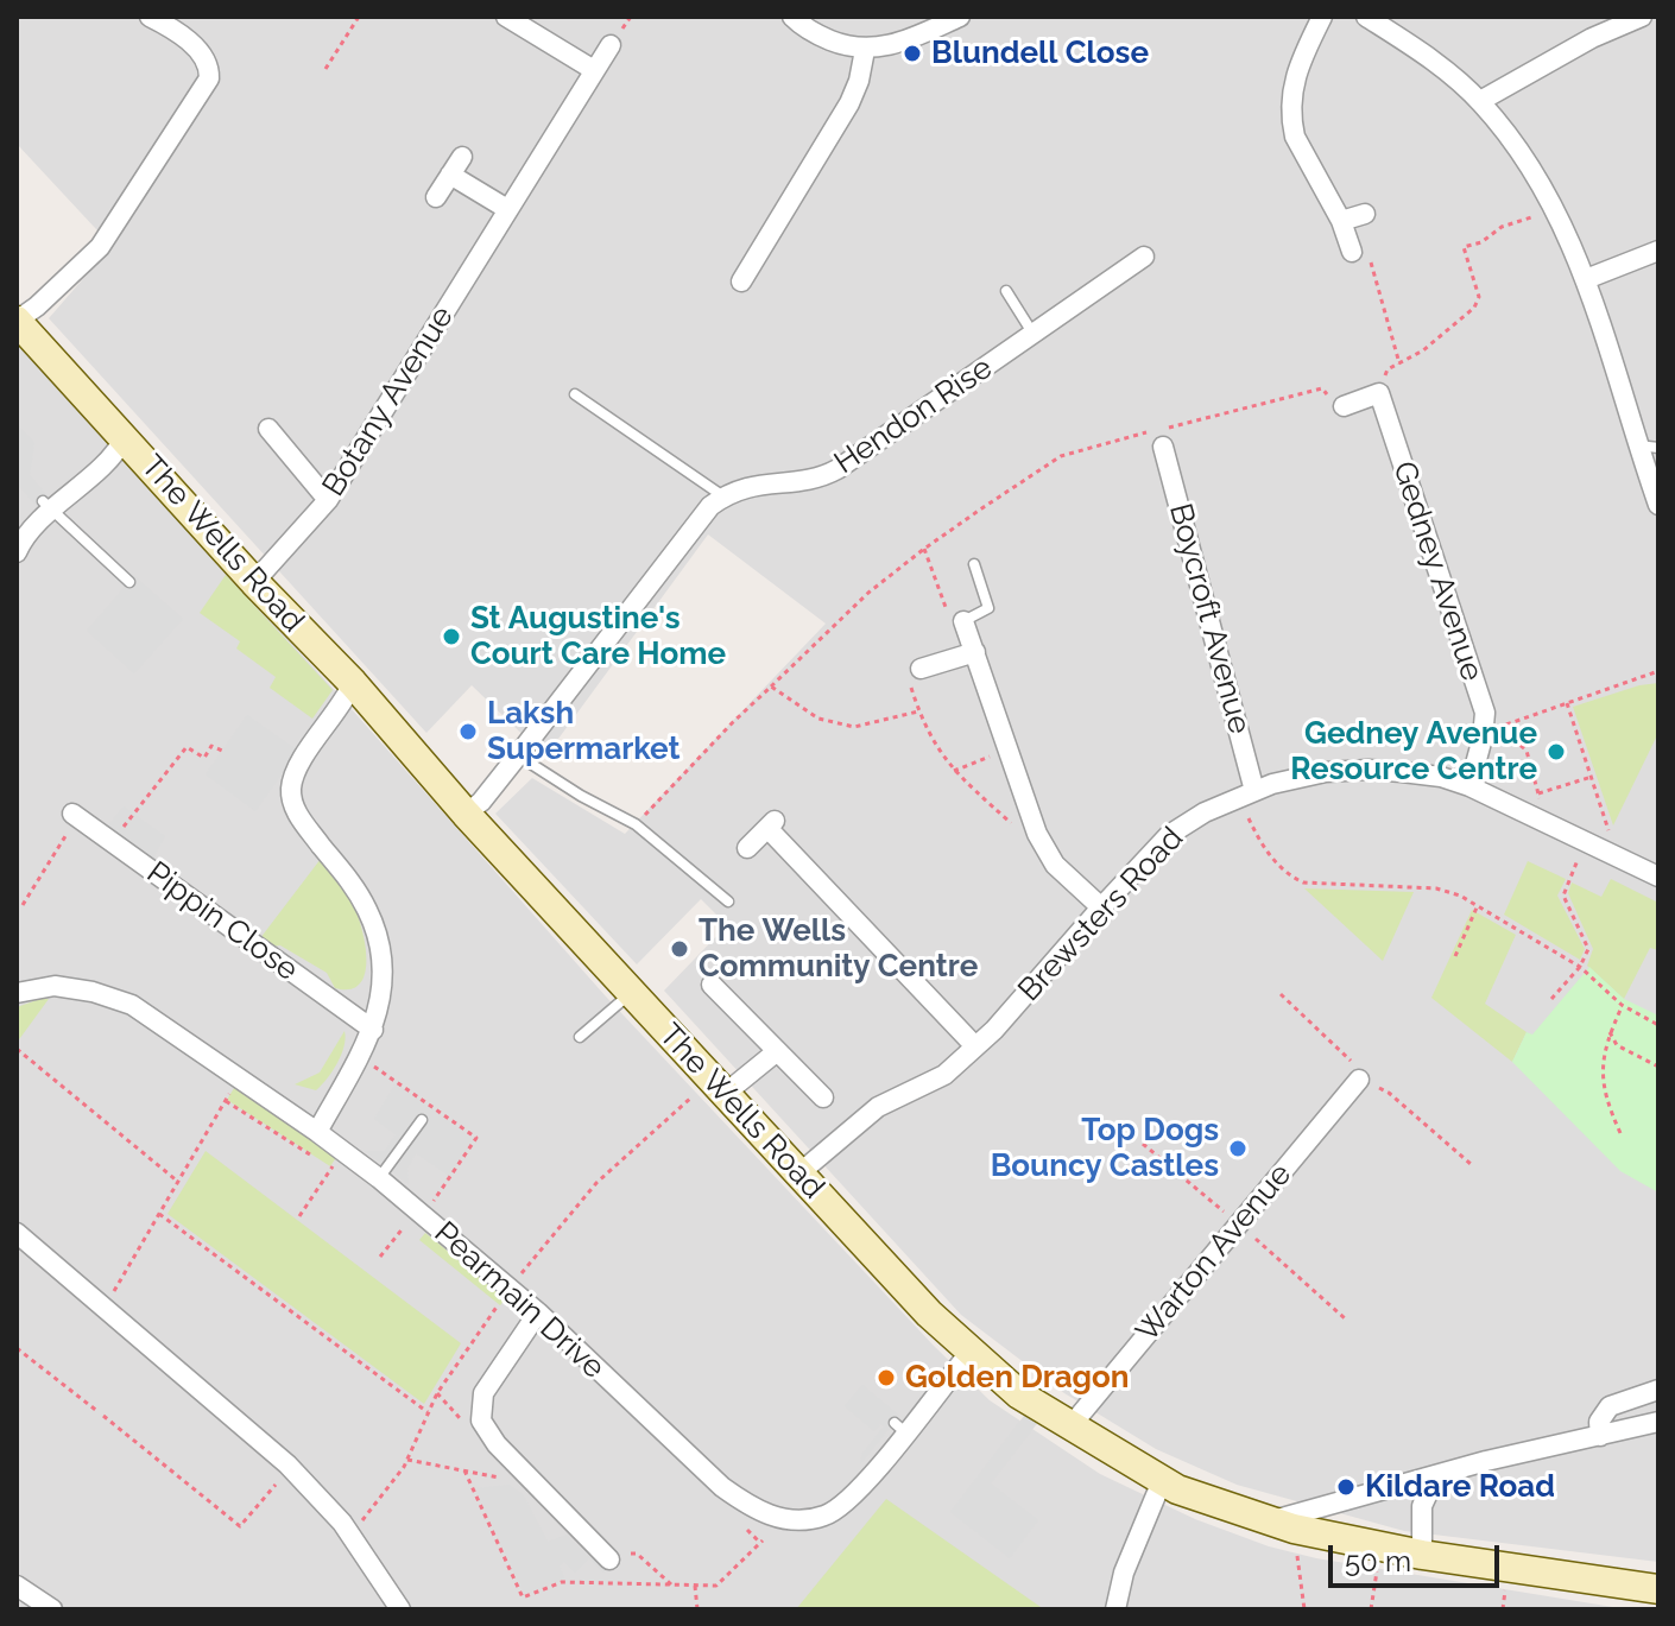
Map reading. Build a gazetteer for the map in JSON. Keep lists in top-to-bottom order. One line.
{"streets":{"street":["Botany Avenue","Hendon Rise","The Wells Road","Gedney Avenue","Boycroft Avenue","Brewsters Road","Pippin Close","Warton Avenue","Pearmain Drive"]},"crossings":[["Botany Avenue","The Wells Road"],["Hendon Rise","The Wells Road"],["The Wells Road","Brewsters Road"],["The Wells Road","Warton Avenue"],["The Wells Road","Pearmain Drive"],["Gedney Avenue","Brewsters Road"],["Boycroft Avenue","Brewsters Road"]],"places":["Blundell Close","St Augustine's Court Care Home","Laksh Supermarket","Gedney Avenue Resource Centre","The Wells Community Centre","Top Dogs Bouncy Castles","Golden Dragon","Kildare Road"],"scale_bar":"50 m"}
